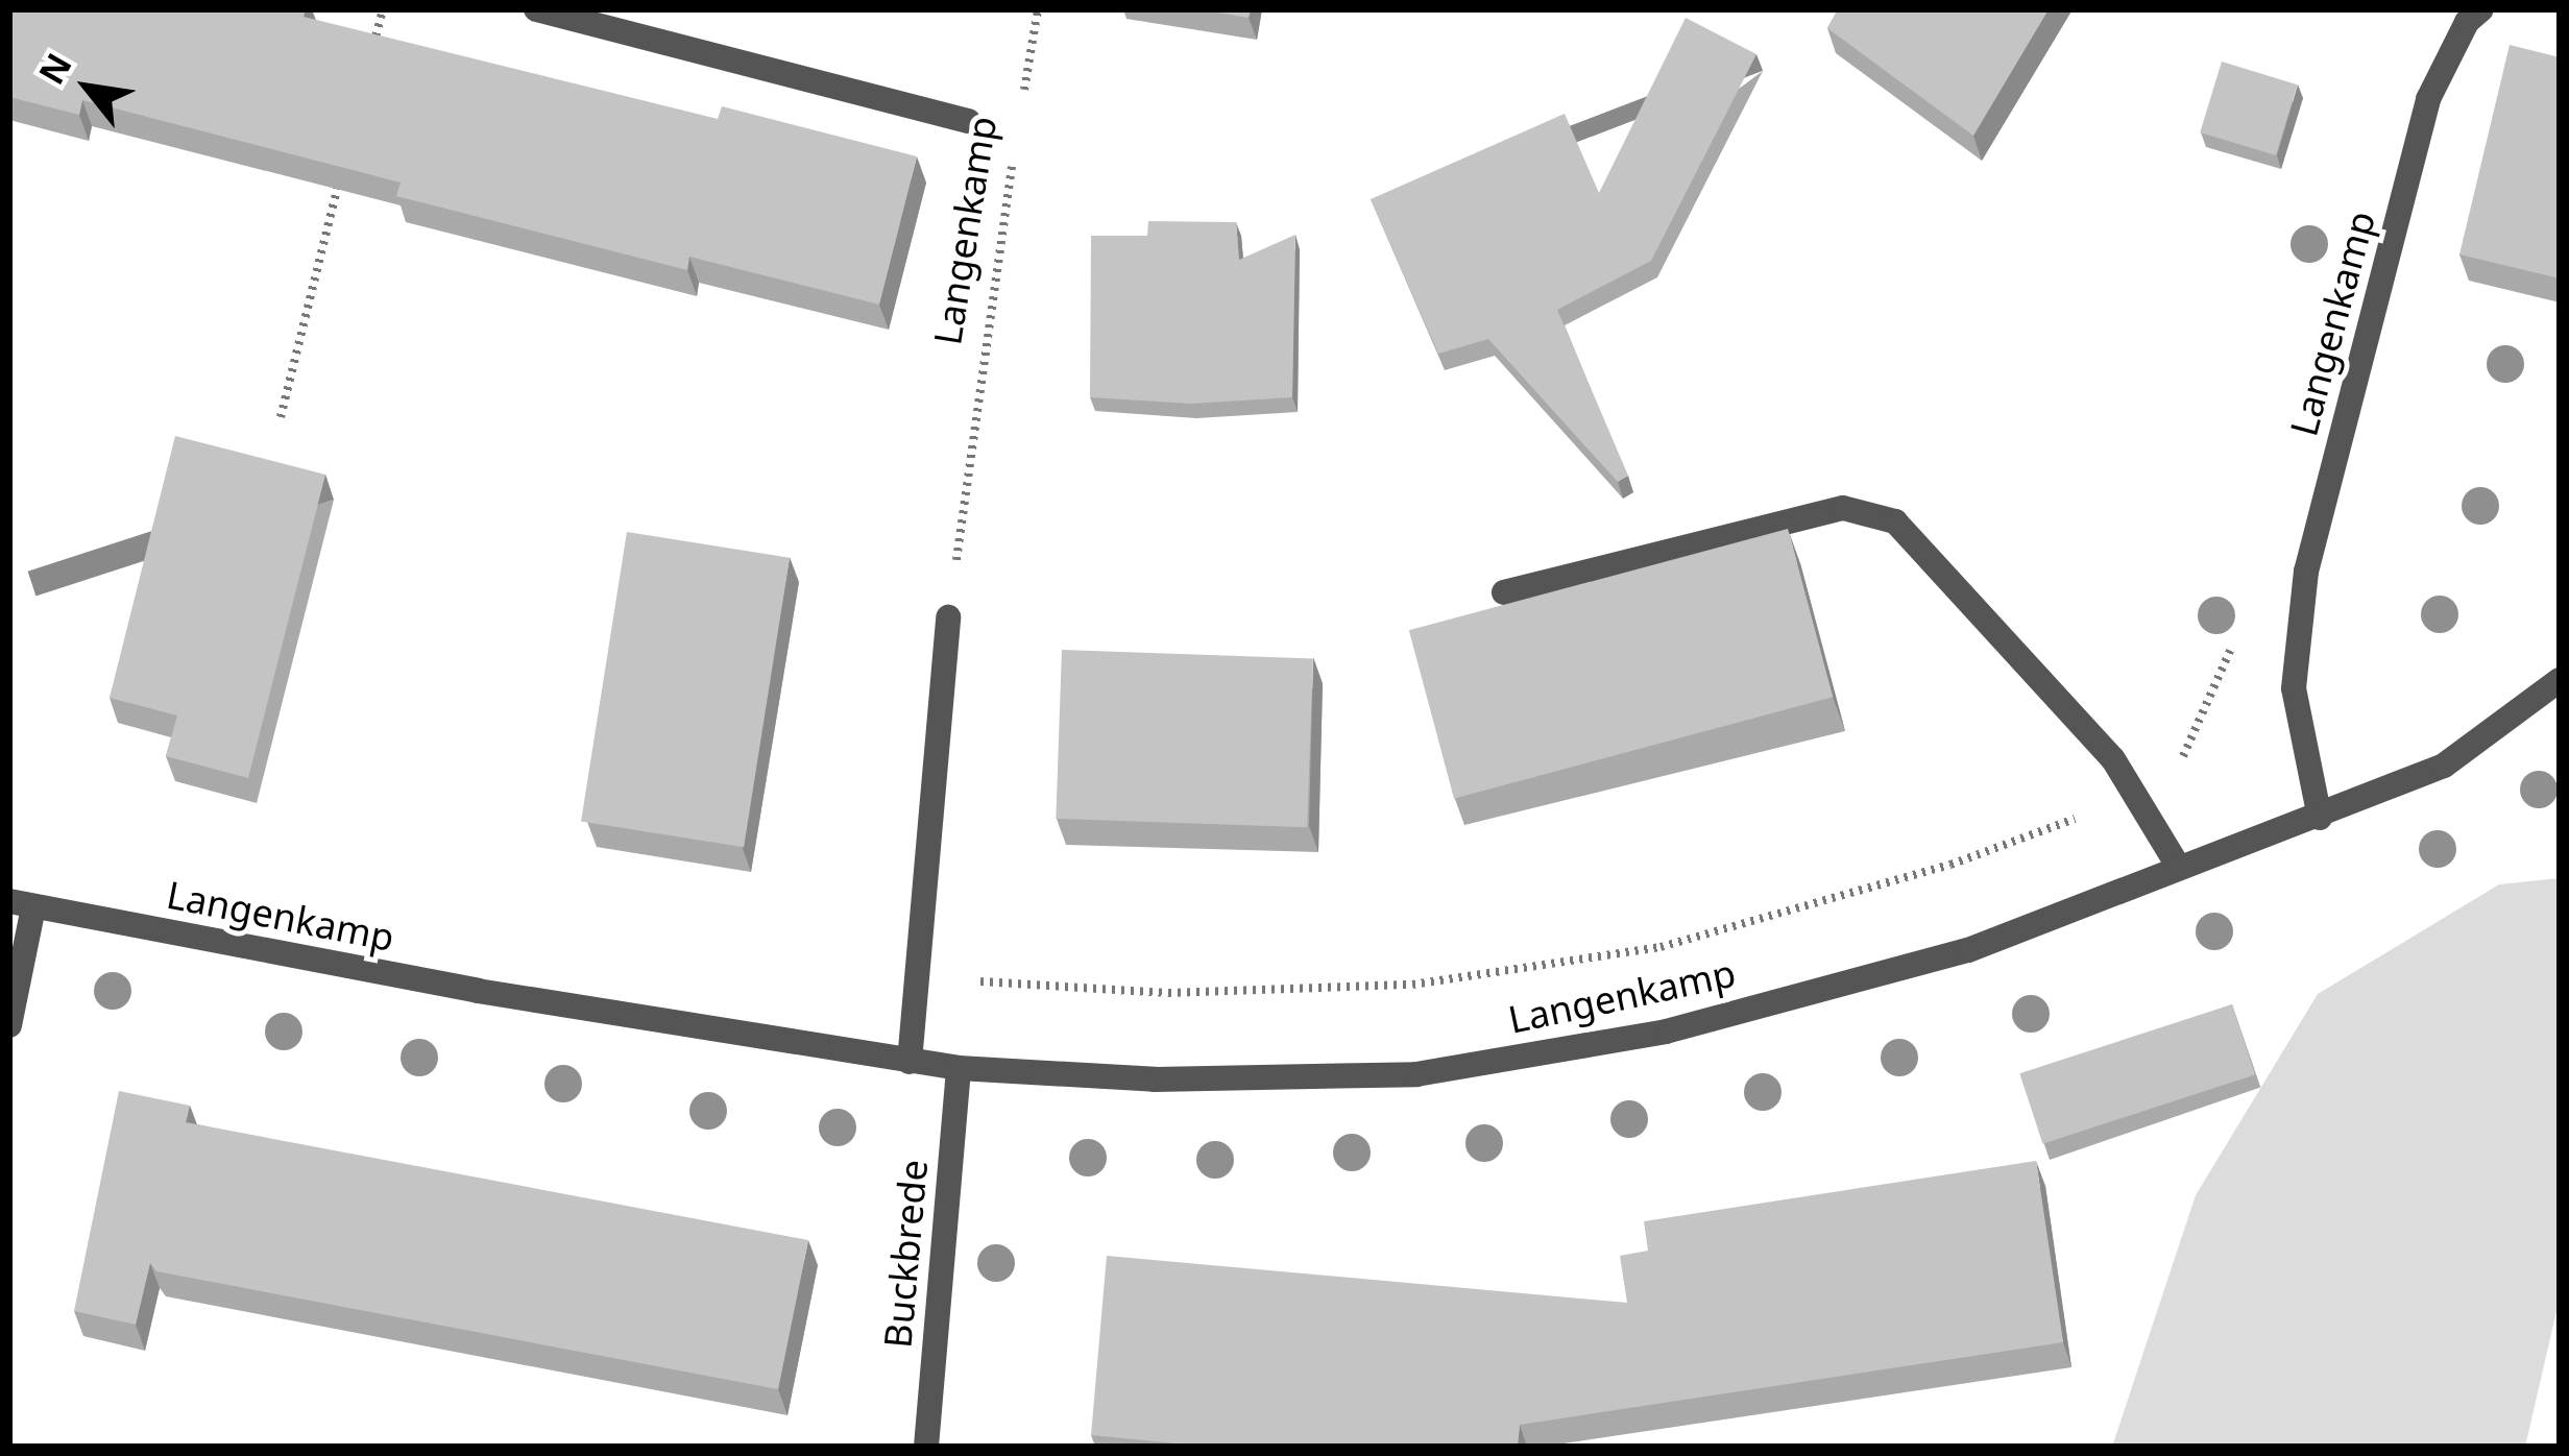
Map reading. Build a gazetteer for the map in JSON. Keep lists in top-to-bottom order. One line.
{"streets":{"street":["Langenkamp","Buckbrede"]},"crossings":[["Langenkamp","Buckbrede"]],"north":"top left"}
